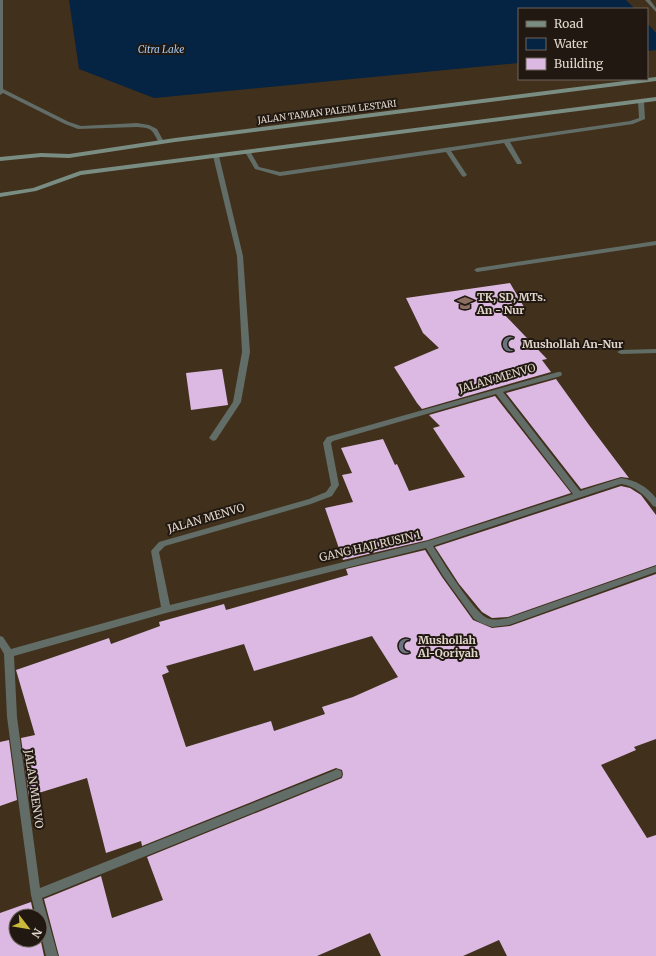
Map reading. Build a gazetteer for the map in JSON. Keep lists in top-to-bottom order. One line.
{"streets":{"street":["JALAN TAMAN PALEM LESTARI","JALAN MENVO","GANG HAJI RUSIN 1"]},"crossings":[["JALAN MENVO","GANG HAJI RUSIN 1"]],"water":["Citra Lake"],"places":{"school or university":["TK, SD, MTs. An - Nur"],"mosque":["Mushollah An-Nur","Mushollah Al-Qoriyah"]},"legend":["Road","Water","Building"],"north":"bottom right"}
